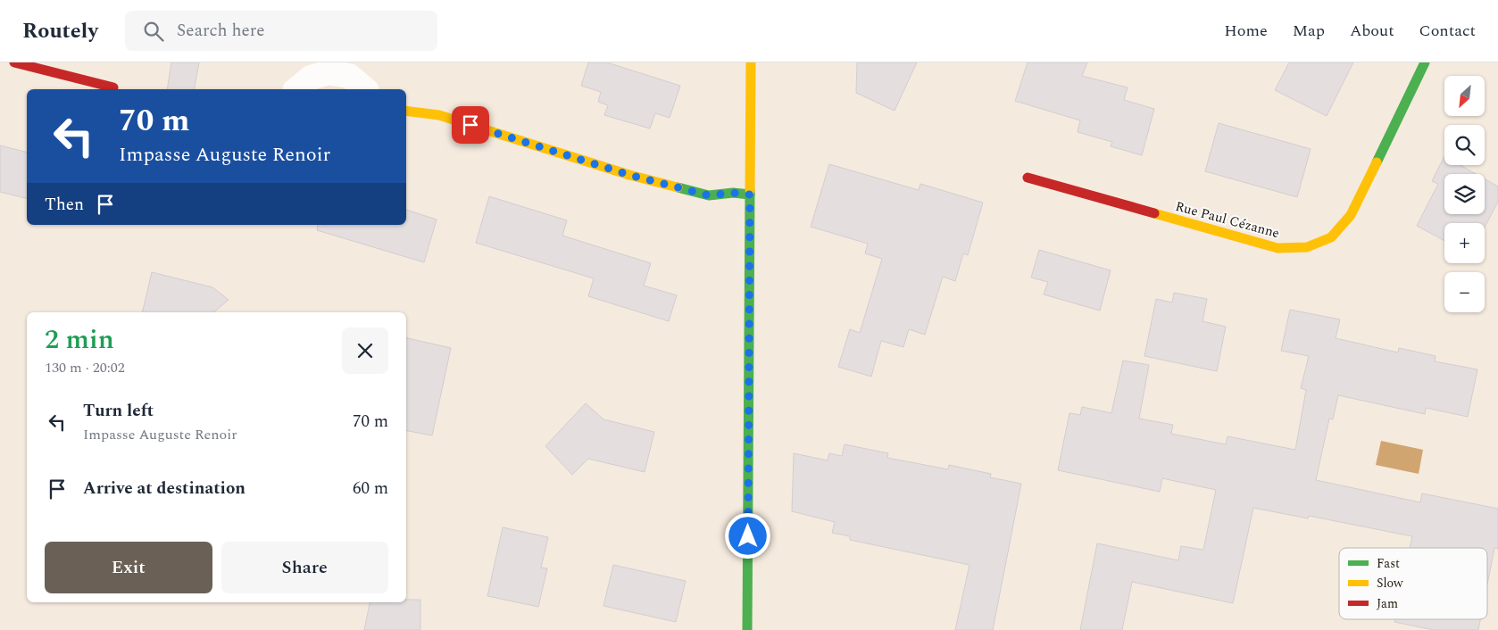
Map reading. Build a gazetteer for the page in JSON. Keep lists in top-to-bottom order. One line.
{"streets":{"street":["Rue Paul Cézanne"]},"legend":["Fast","Slow","Jam"],"north":"bottom left","page":{"header":"Routely","search":"Search here","nav":["Home","Map","About","Contact"],"map_buttons":["+","−"],"turn":["70 m","Impasse Auguste Renoir"],"then":"Then","heading":["2 min","130 m · 20:02"],"list":[{"name":"Turn left","note":"Impasse Auguste Renoir","value":"70 m"},{"name":"Arrive at destination","value":"60 m"}],"buttons":["Exit","Share"]}}
